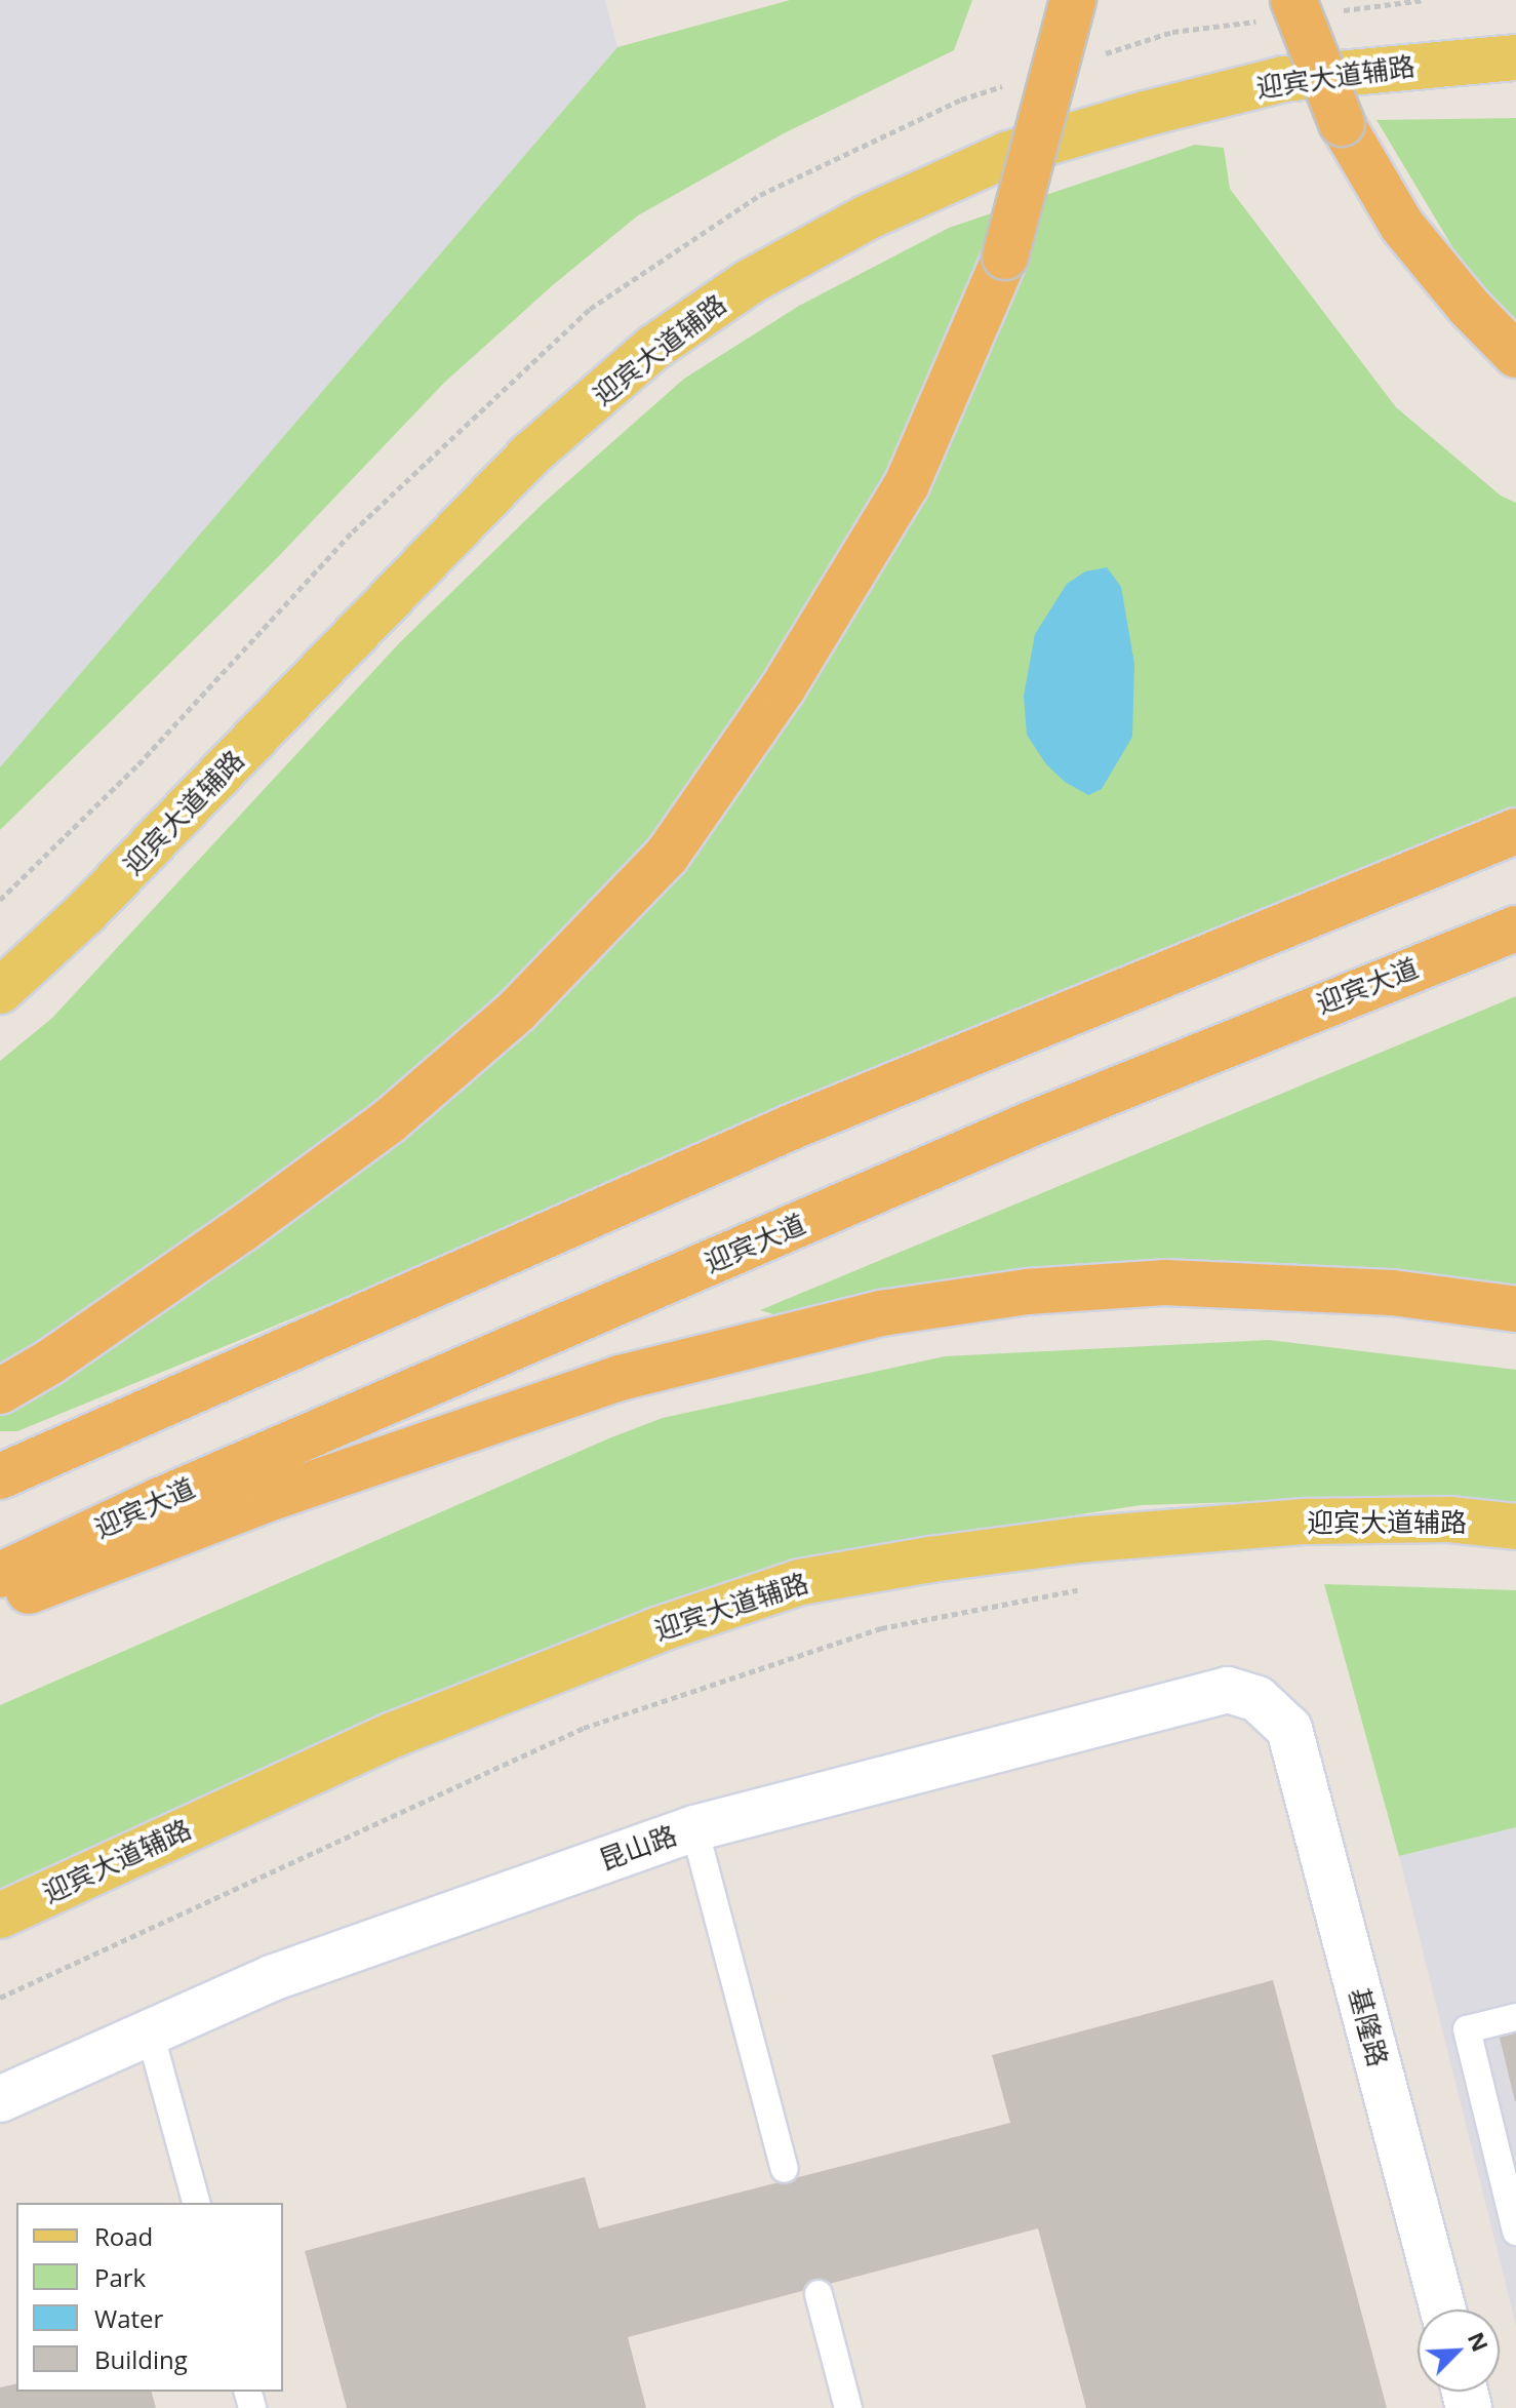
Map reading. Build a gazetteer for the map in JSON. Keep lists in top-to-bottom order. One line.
{"streets":{"highway":["迎宾大道"],"main road":["迎宾大道辅路"],"street":["昆山路","基隆路"]},"crossings":[["昆山路","基隆路"]],"legend":["Road","Park","Water","Building"],"north":"top right"}
